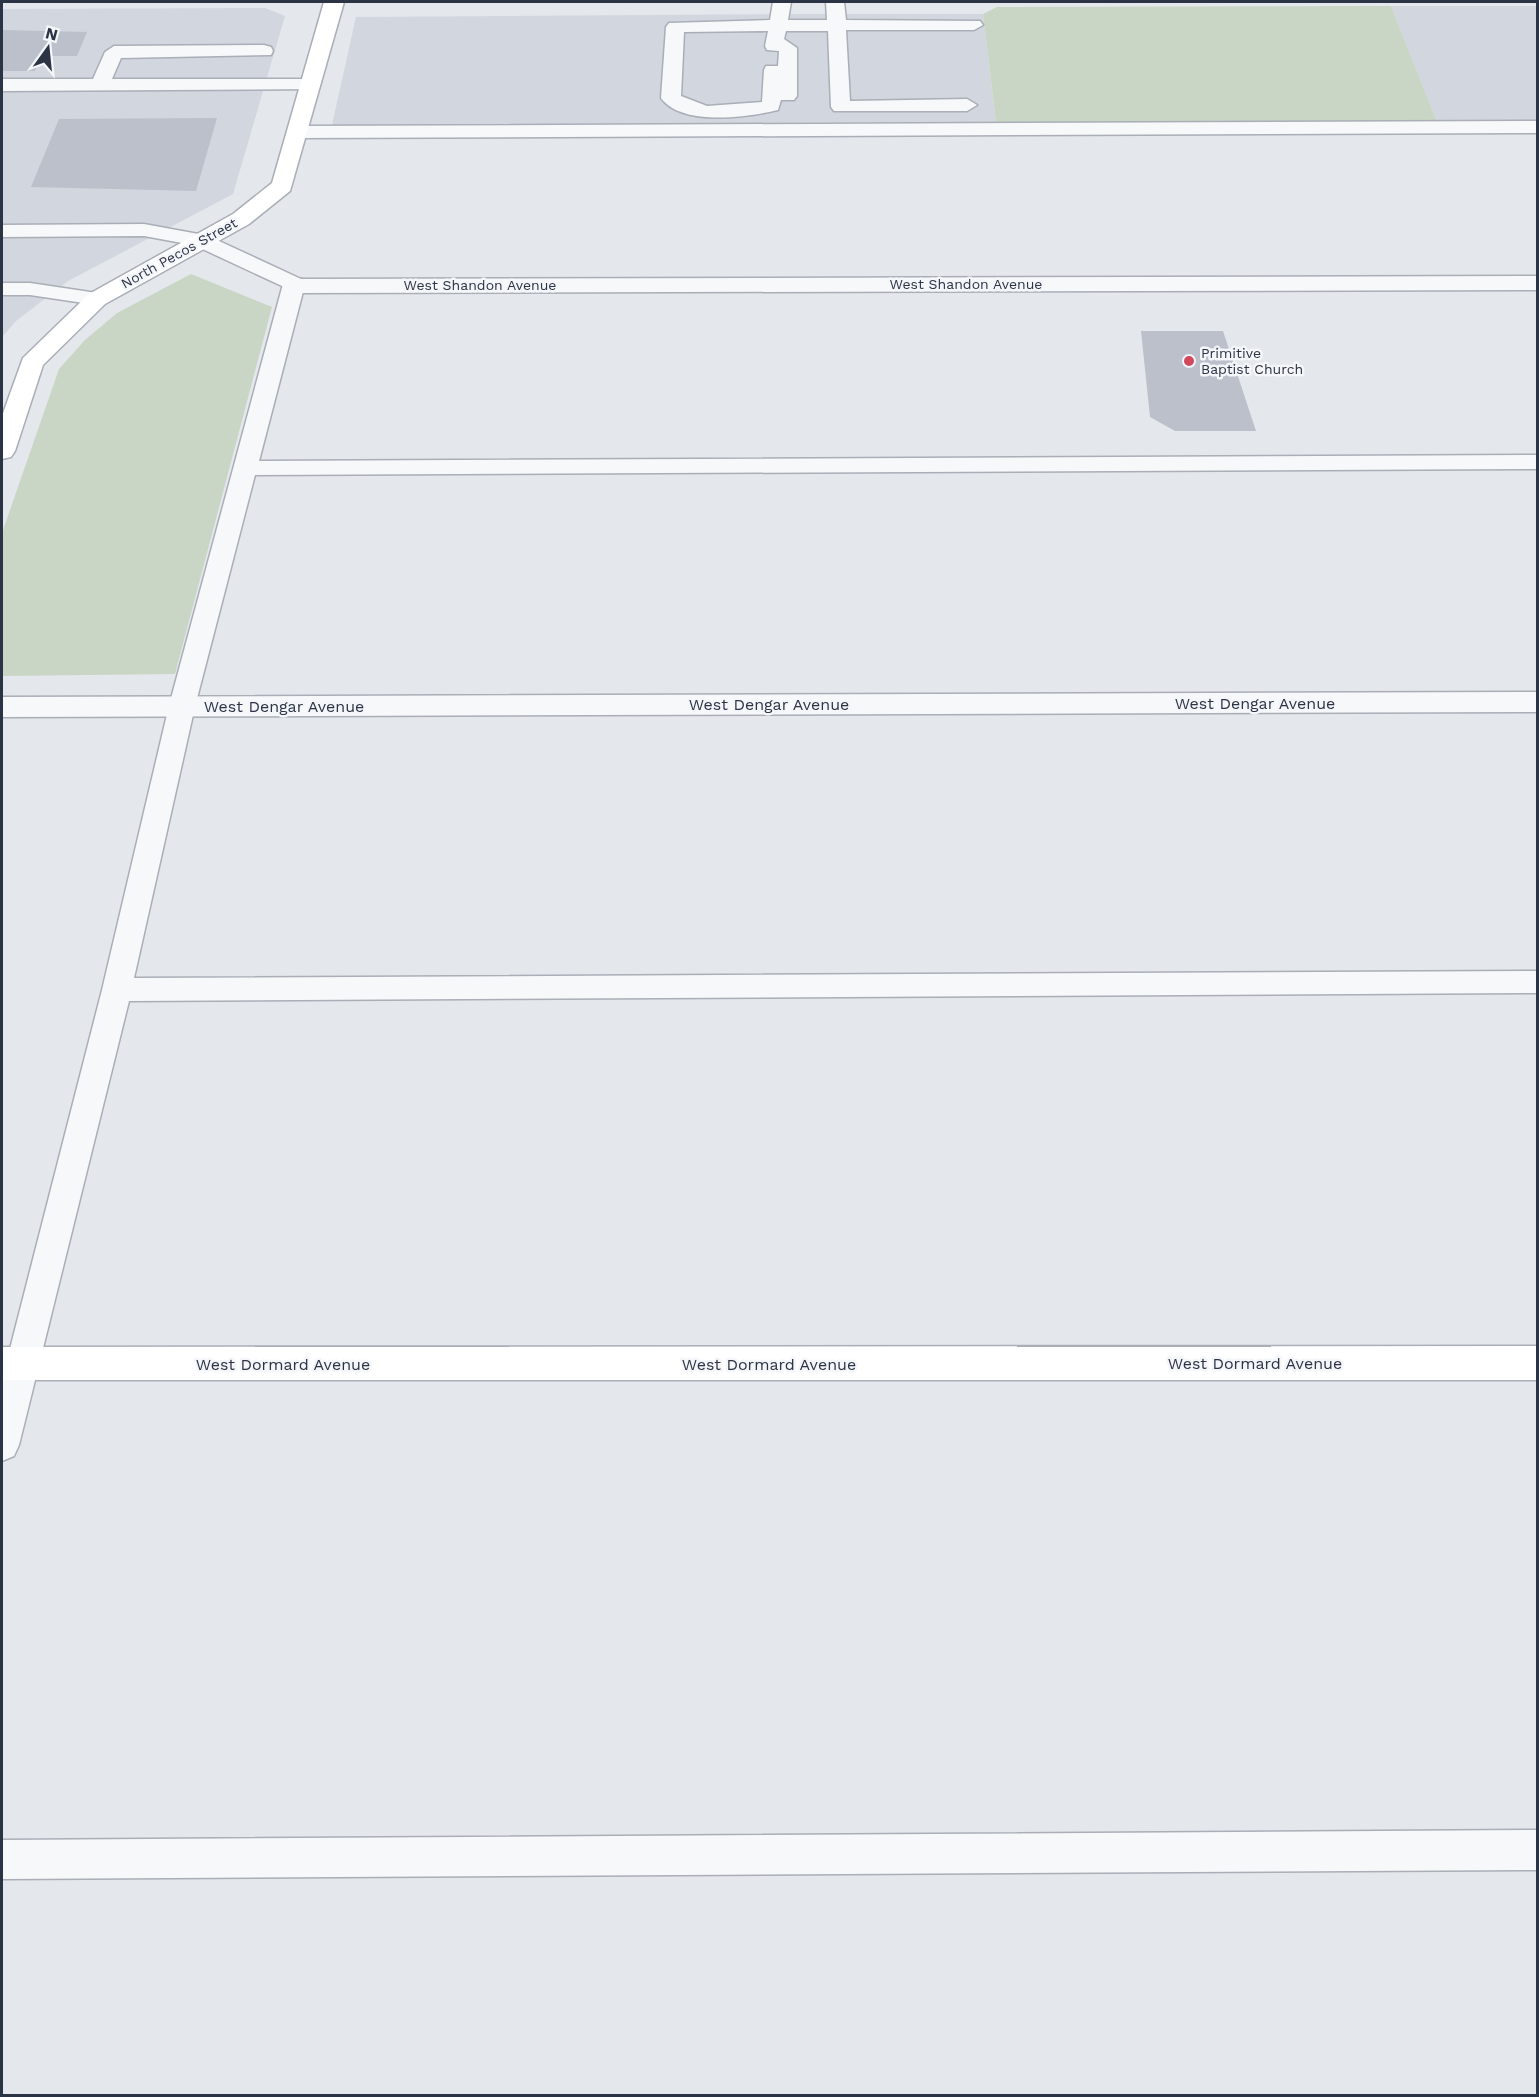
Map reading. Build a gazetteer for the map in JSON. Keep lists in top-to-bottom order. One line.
{"streets":{"street":["North Pecos Street","West Shandon Avenue","West Dengar Avenue","West Dormard Avenue"]},"places":["Primitive Baptist Church"],"north":"top"}
